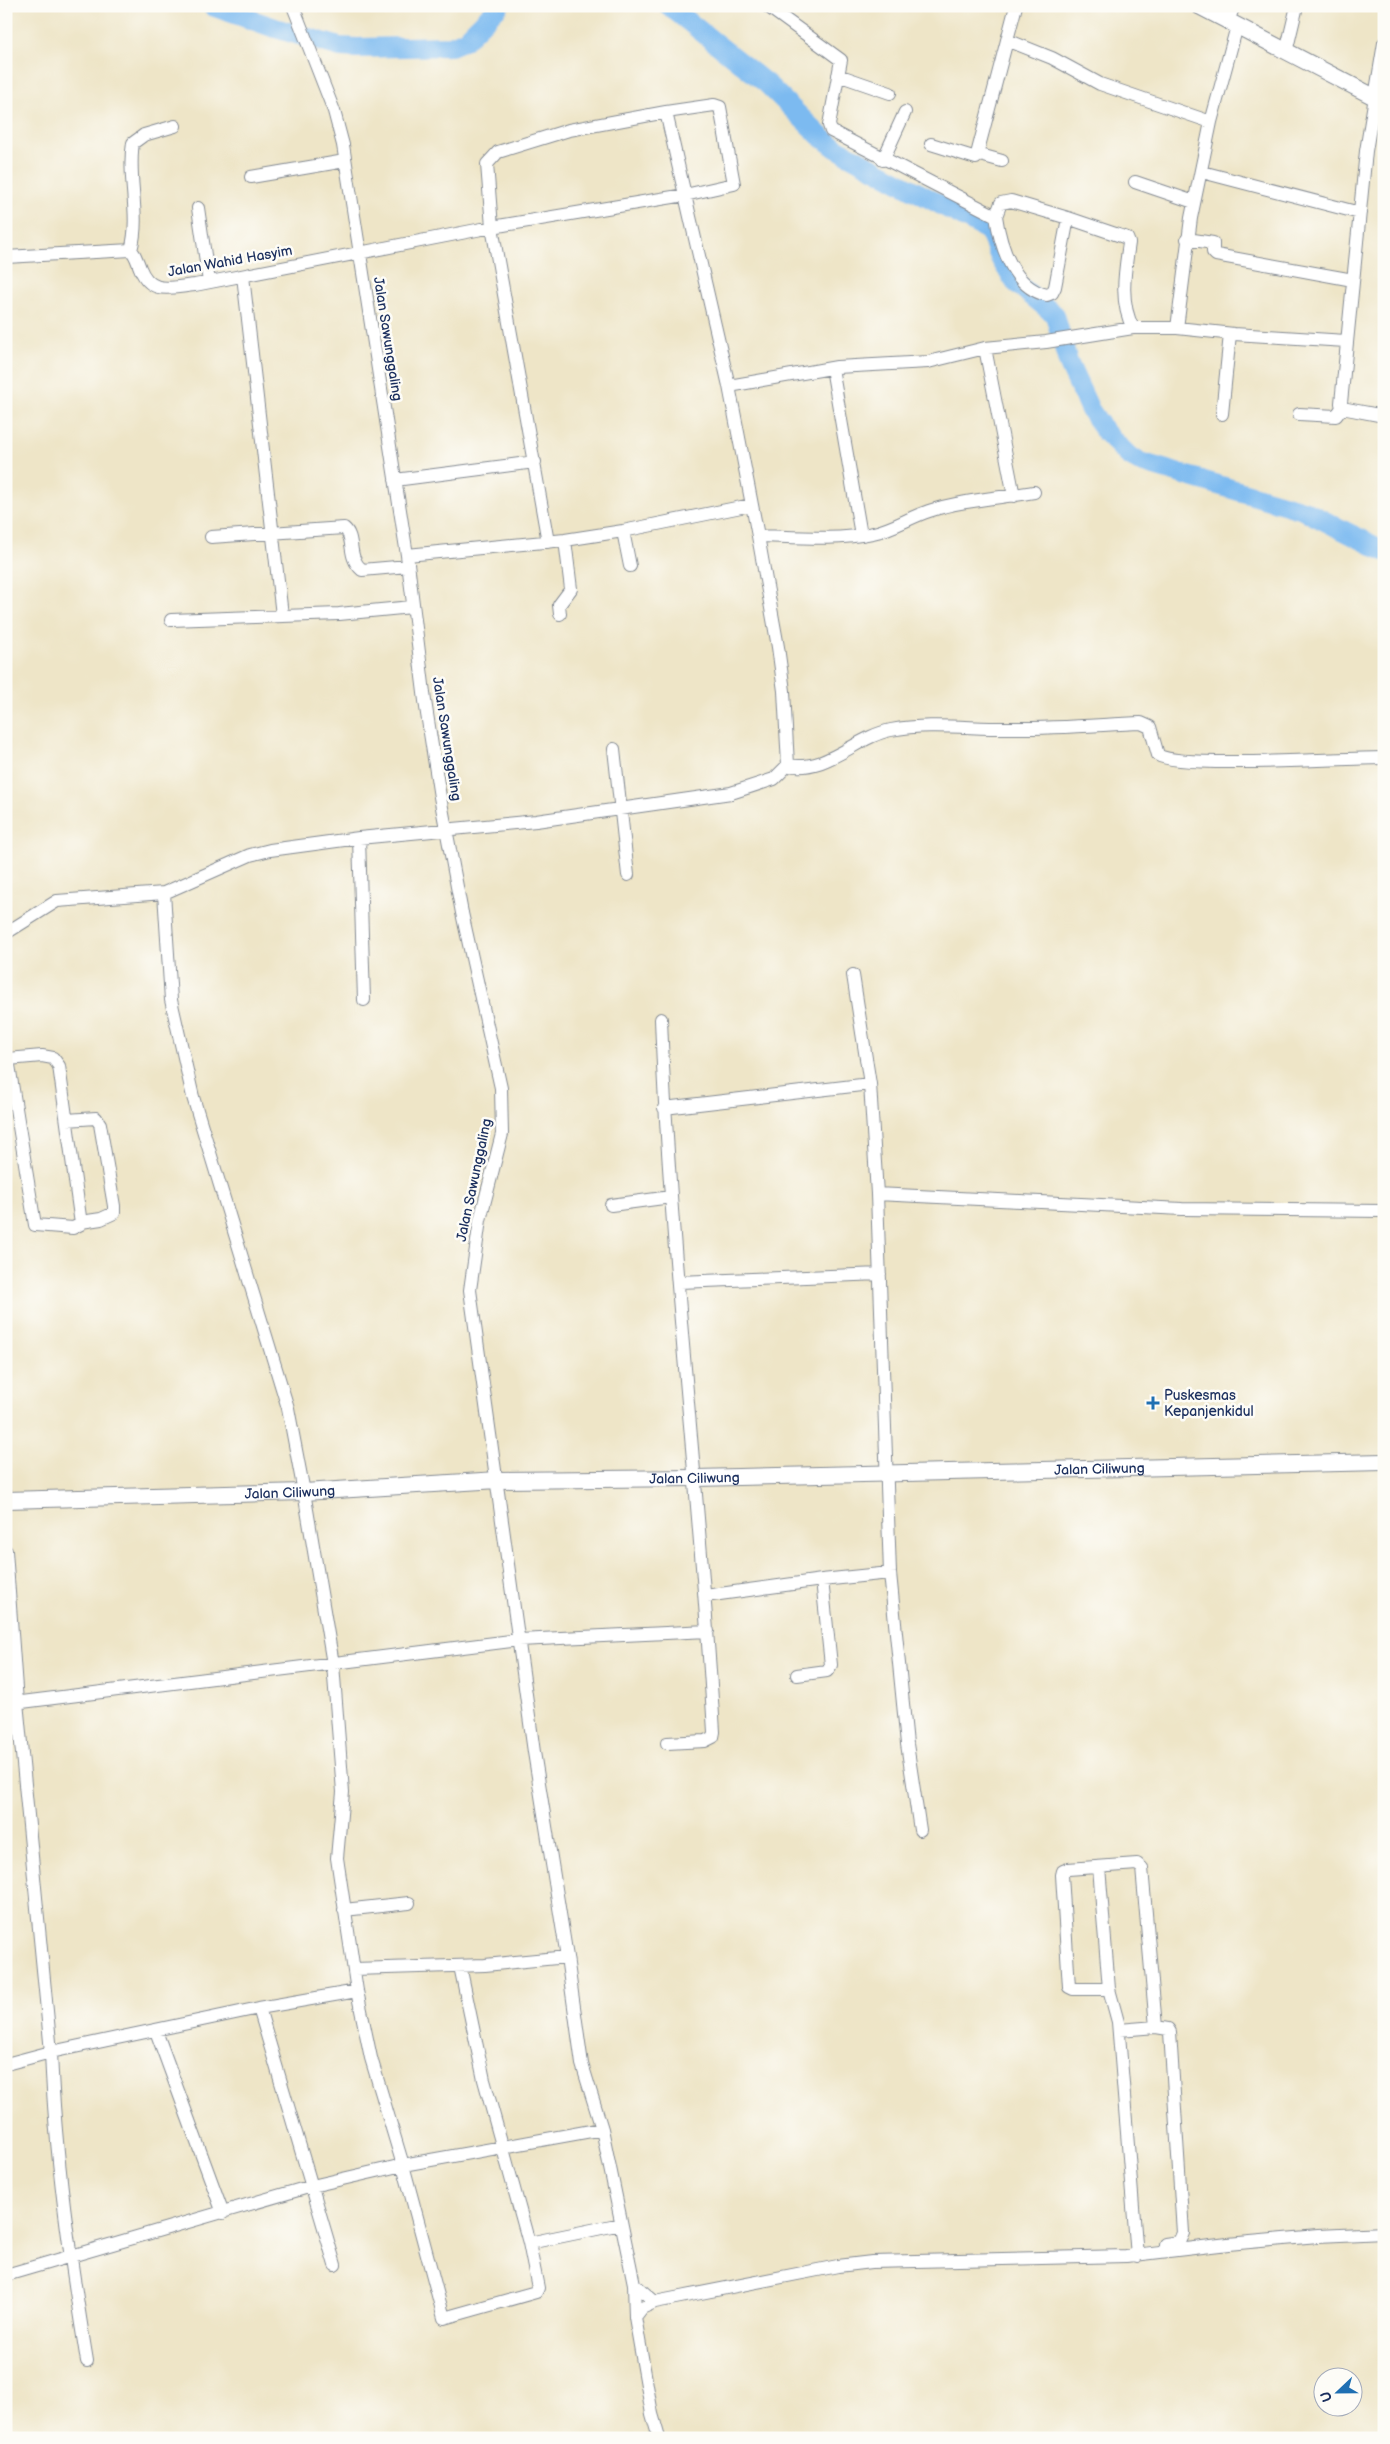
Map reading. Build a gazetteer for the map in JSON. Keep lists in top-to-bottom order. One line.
{"streets":{"main road":["Jalan Ciliwung"],"street":["Jalan Wahid Hasyim","Jalan Sawunggaling"]},"crossings":[["Jalan Wahid Hasyim","Jalan Sawunggaling"],["Jalan Sawunggaling","Jalan Ciliwung"]],"places":{"health":["Puskesmas Kepanjenkidul"]},"north":"left"}
